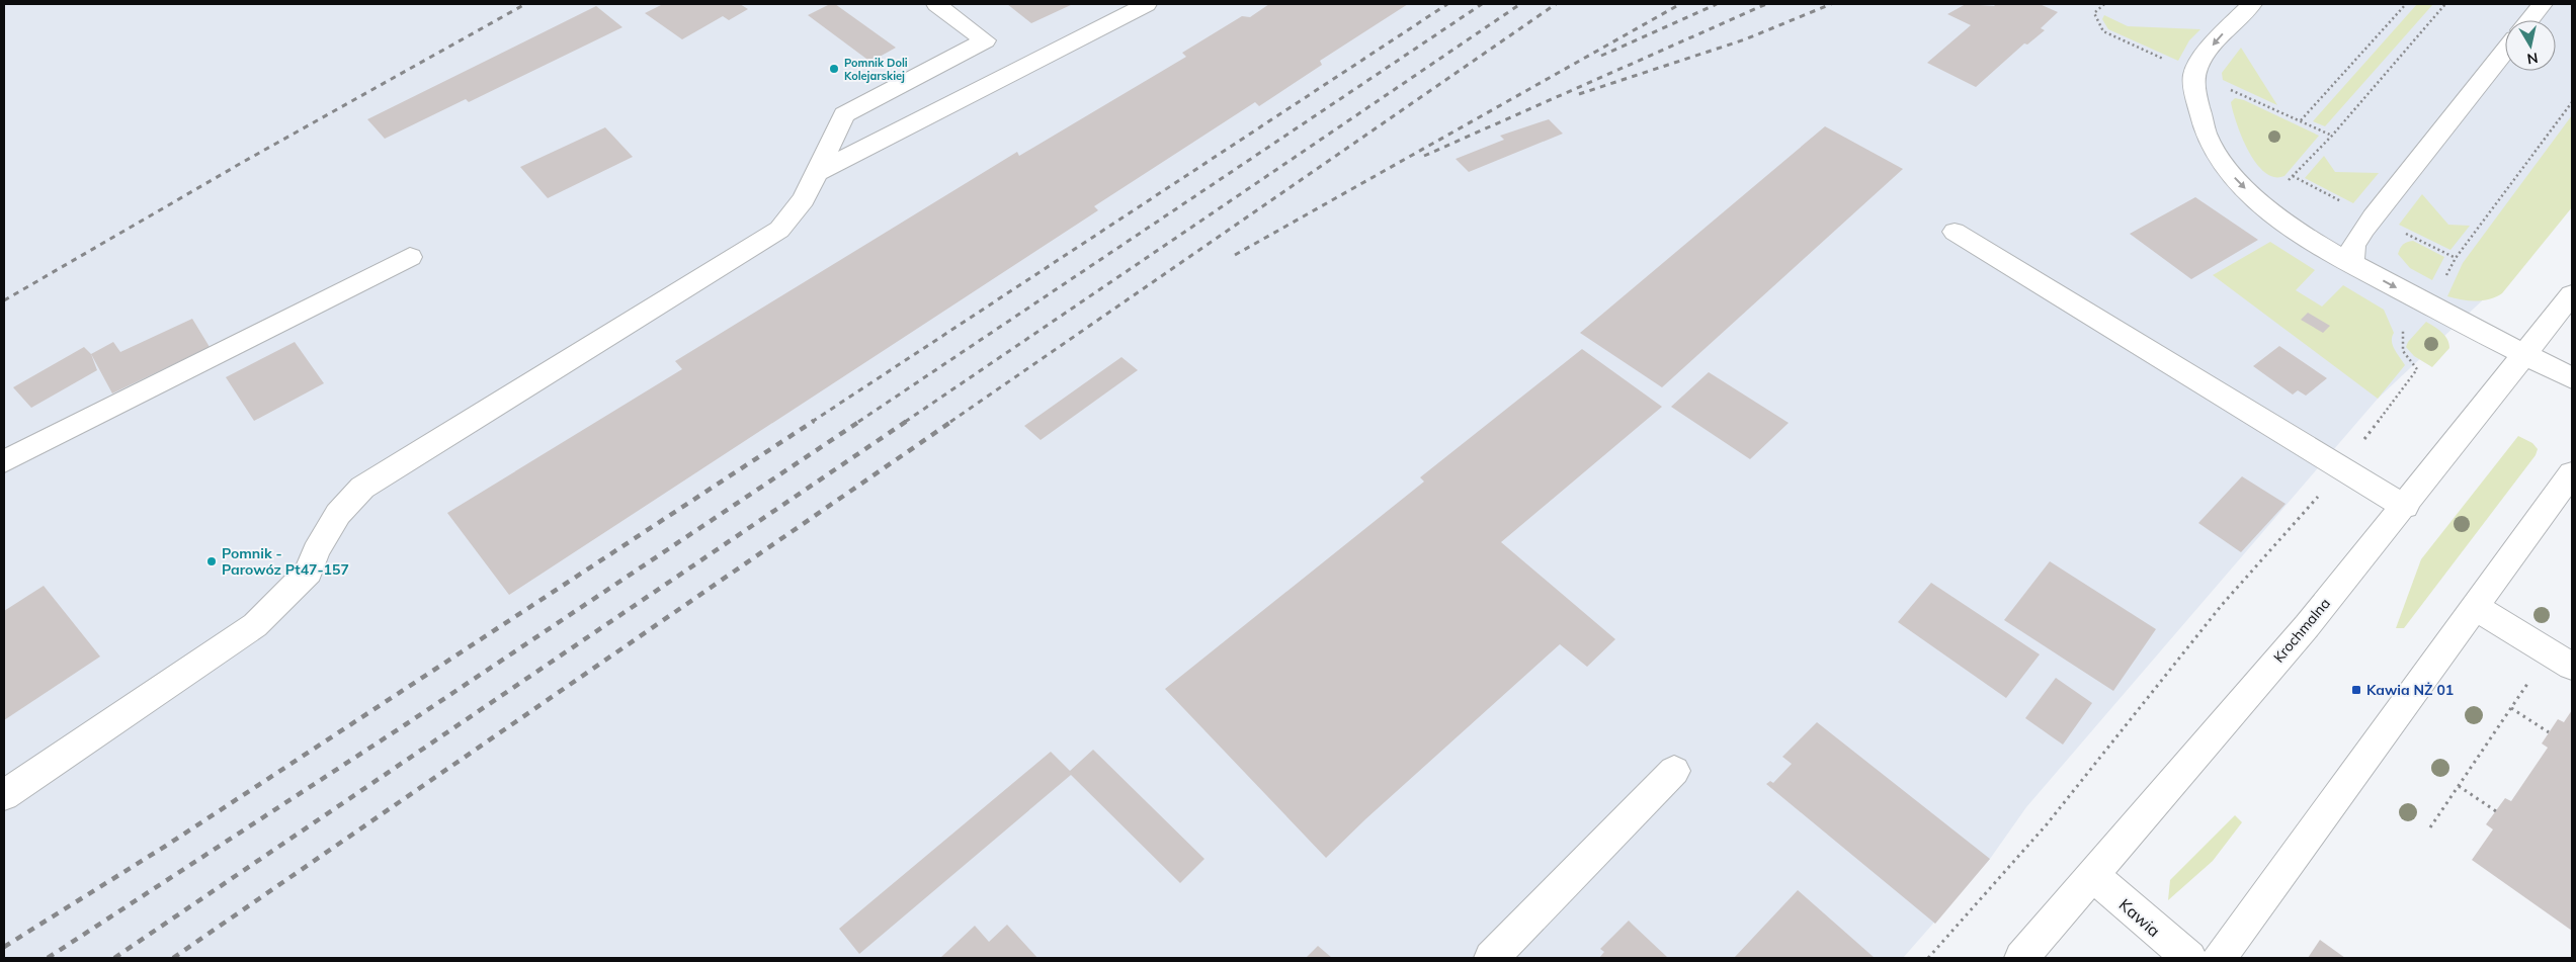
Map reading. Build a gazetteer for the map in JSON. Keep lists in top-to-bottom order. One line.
{"streets":{"street":["Krochmalna","Kawia"]},"crossings":[["Krochmalna","Kawia"]],"places":{"other":["Pomnik Doli Kolejarskiej","Pomnik - Parowóz Pt47-157"],"transit":["Kawia NŻ 01"]},"north":"bottom"}
